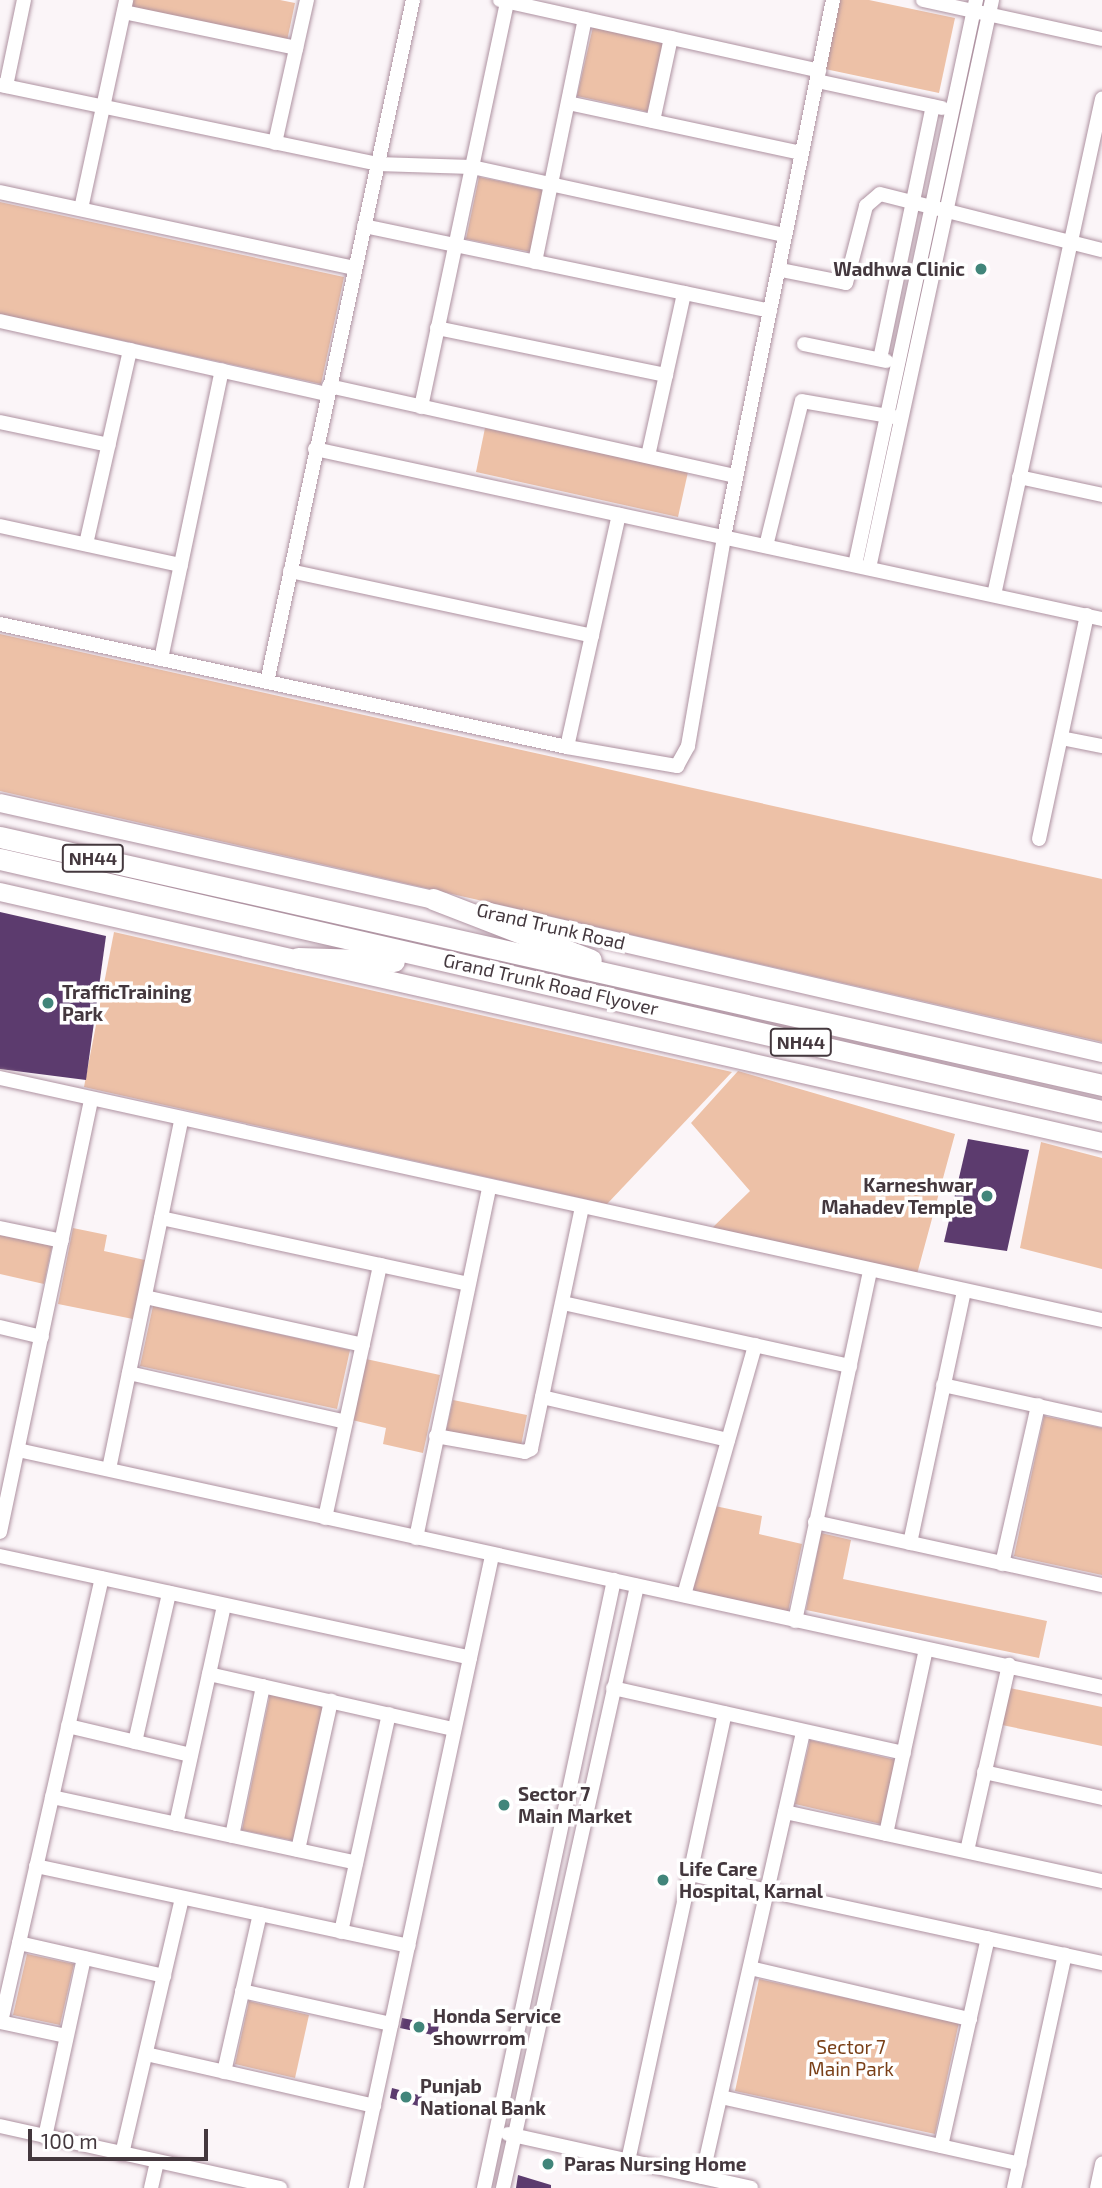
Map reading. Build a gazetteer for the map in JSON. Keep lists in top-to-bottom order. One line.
{"streets":{"highway":["NH44","Grand Trunk Road","Grand Trunk Road Flyover"]},"crossings":[["Grand Trunk Road","Grand Trunk Road Flyover"]],"parks":["Sector 7 Main Park"],"places":["Wadhwa Clinic","TrafficTraining Park","Karneshwar Mahadev Temple","Sector 7 Main Market","Life Care Hospital, Karnal","Honda Service showrrom","Punjab National Bank","Paras Nursing Home"],"scale_bar":"100 m"}
